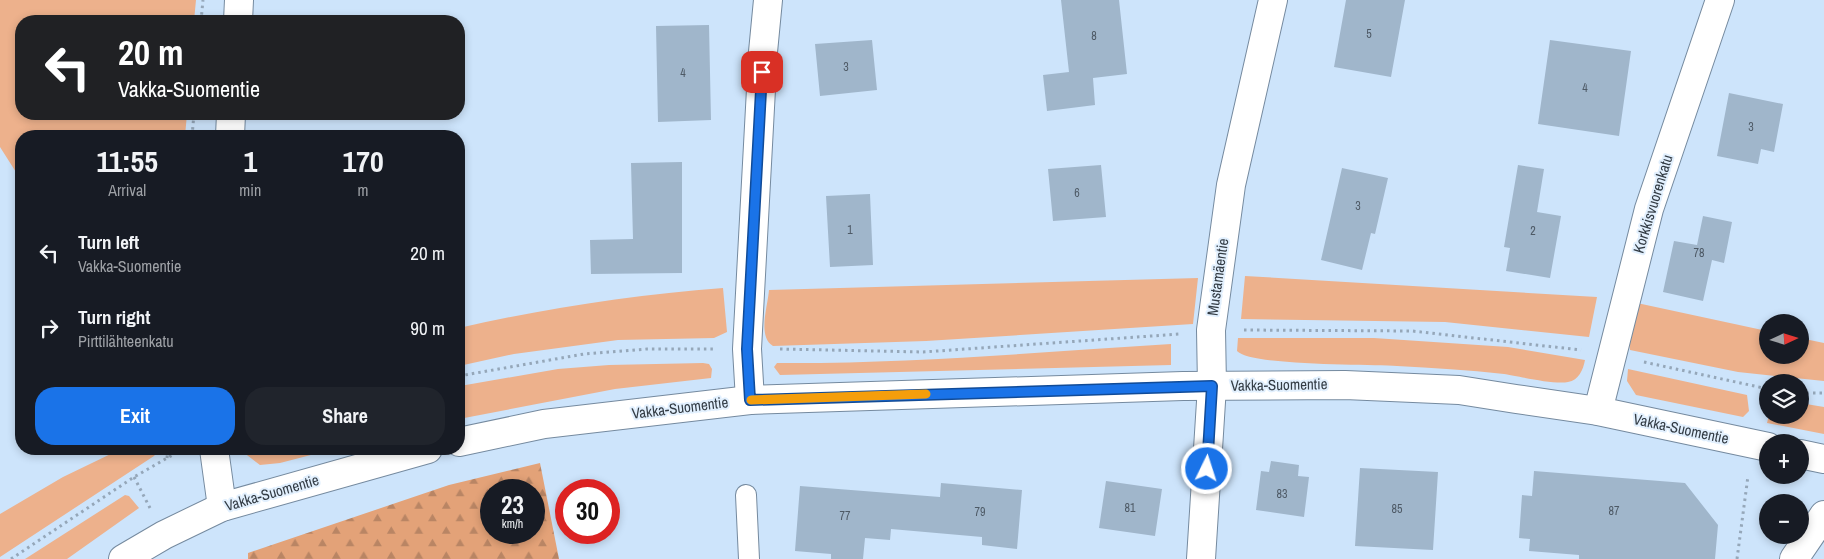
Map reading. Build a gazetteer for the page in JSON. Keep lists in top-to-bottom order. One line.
{"streets":{"street":["Korkkisvuorenkatu","Mustamäentie","Vakka-Suomentie"]},"crossings":[["Korkkisvuorenkatu","Vakka-Suomentie"],["Mustamäentie","Vakka-Suomentie"]],"house_numbers":["5","8","3","4","4","3","6","3","1","2","78","83","81","85","87","79","77"],"north":"right","page":{"turn":["20 m","Vakka-Suomentie"],"eta":["11:55","Arrival","1","min","170","m"],"list":[{"name":"Turn left","note":"Vakka-Suomentie","value":"20 m"},{"name":"Turn right","note":"Pirttilähteenkatu","value":"90 m"}],"map_buttons":["+","−"],"buttons":["Exit","Share"],"speed":"23 km/h","limit":"30"}}
